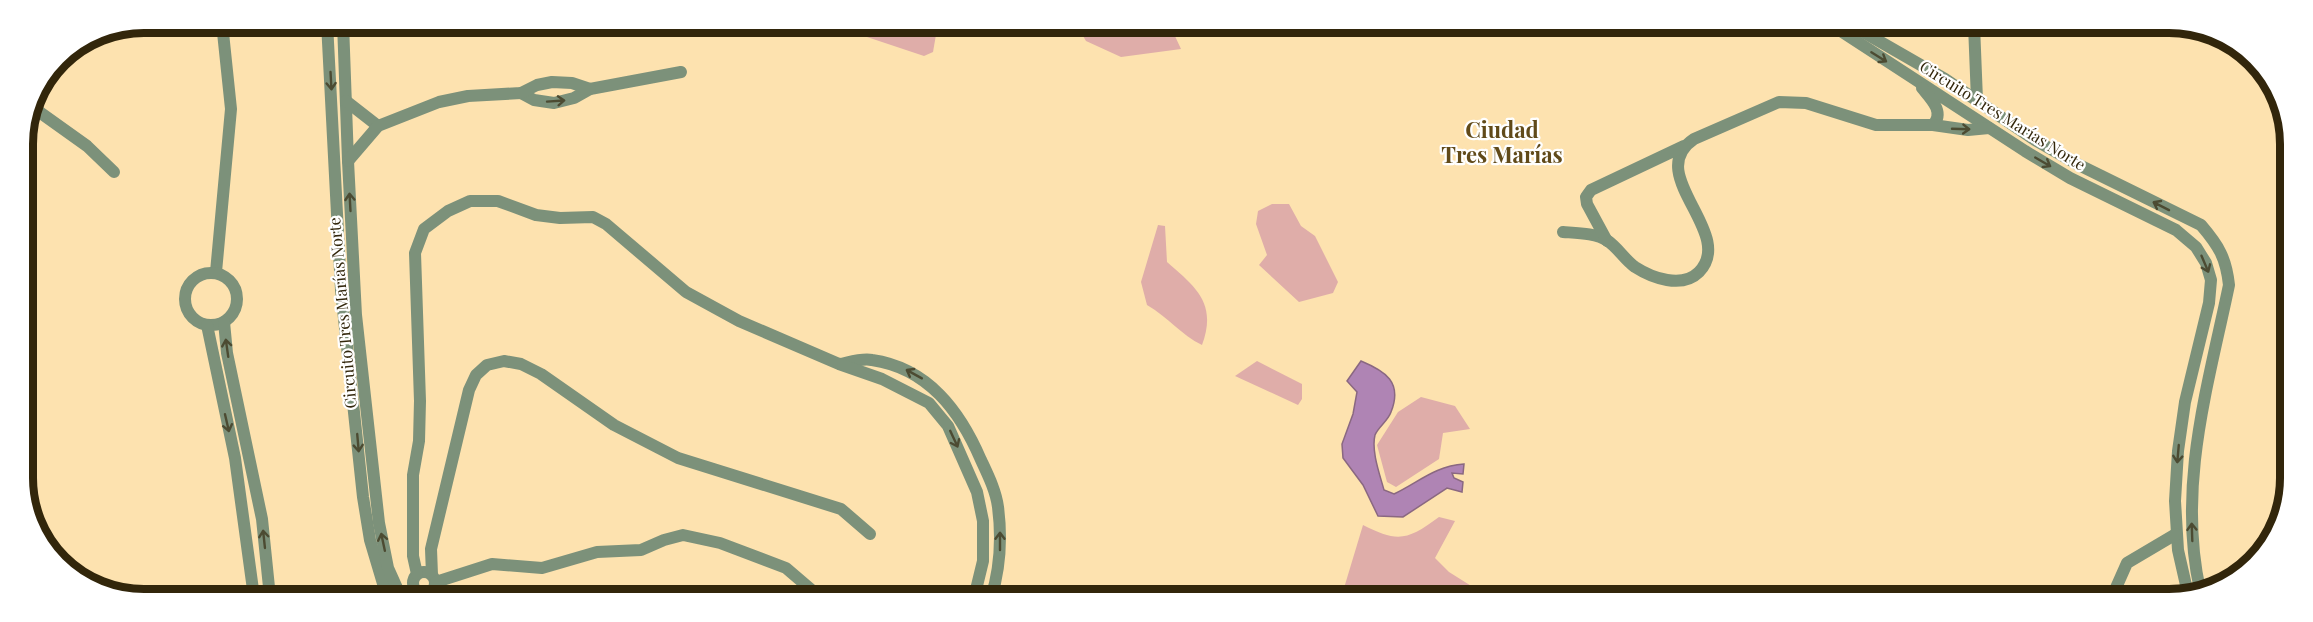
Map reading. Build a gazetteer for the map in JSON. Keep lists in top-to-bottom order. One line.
{"streets":{"street":["Circuito Tres Marías Norte"]},"districts":["Ciudad Tres Marías"]}
